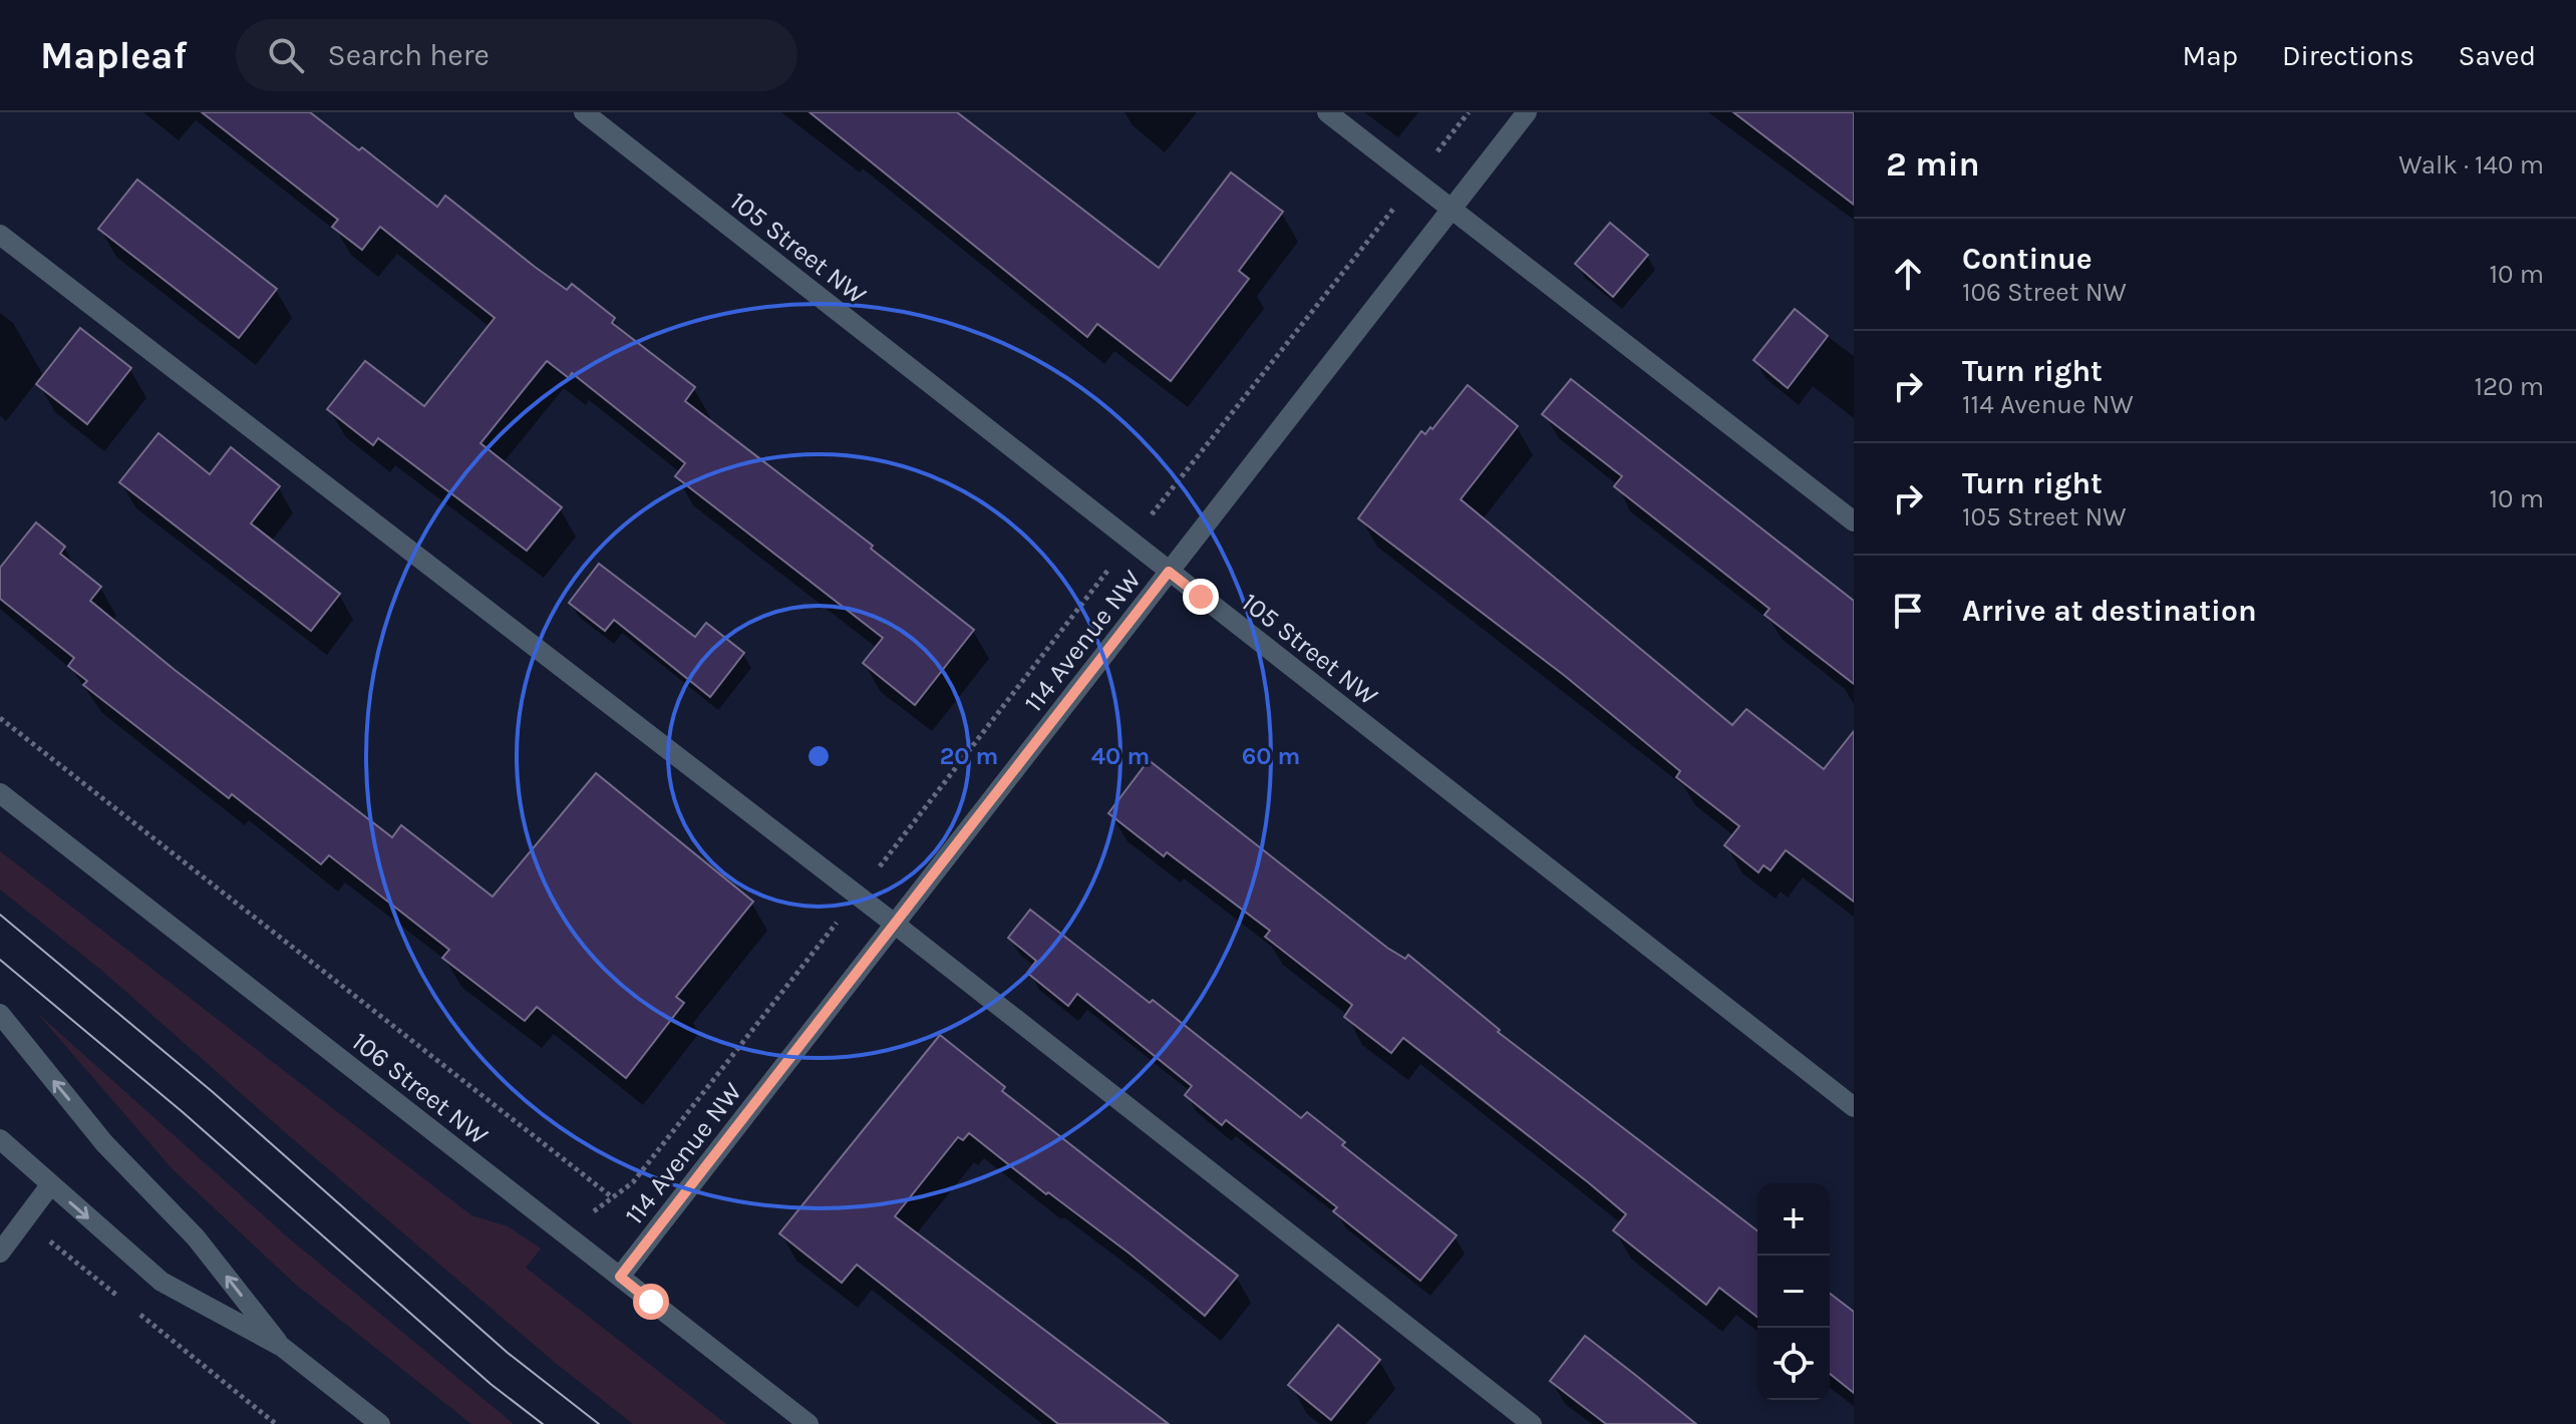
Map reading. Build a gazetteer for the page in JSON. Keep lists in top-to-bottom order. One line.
{"streets":{"street":["105 Street NW","114 Avenue NW","106 Street NW"]},"crossings":[["105 Street NW","114 Avenue NW"],["114 Avenue NW","106 Street NW"]],"page":{"header":"Mapleaf","search":"Search here","nav":["Map","Directions","Saved"],"heading":["2 min","Walk · 140 m"],"list":[["Continue","106 Street NW","10 m"],["Turn right","114 Avenue NW","120 m"],["Turn right","105 Street NW","10 m"],"Arrive at destination"],"map_buttons":["+","−"]},"rings":["20 m","40 m","60 m"]}
